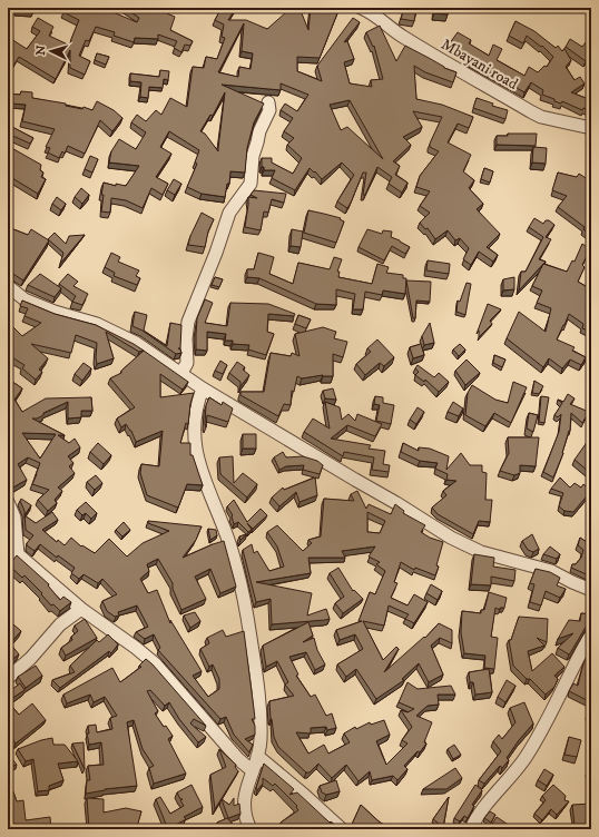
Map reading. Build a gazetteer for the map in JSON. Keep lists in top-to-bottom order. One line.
{"streets":{"street":["Mbayani road"]},"north":"left"}
